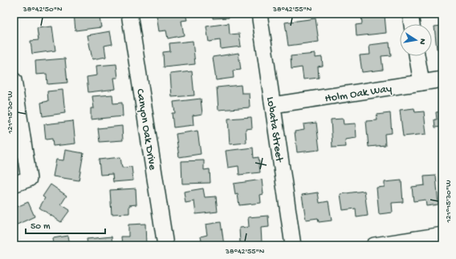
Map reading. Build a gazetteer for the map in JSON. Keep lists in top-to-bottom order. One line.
{"streets":{"street":["Holm Oak Way","Canyon Oak Drive","Lobata Street"]},"crossings":[["Holm Oak Way","Lobata Street"]],"scale_bar":"50 m","north":"right","coordinates":["38°42'50\"N","38°42'55\"N","121°15'30\"W"]}
